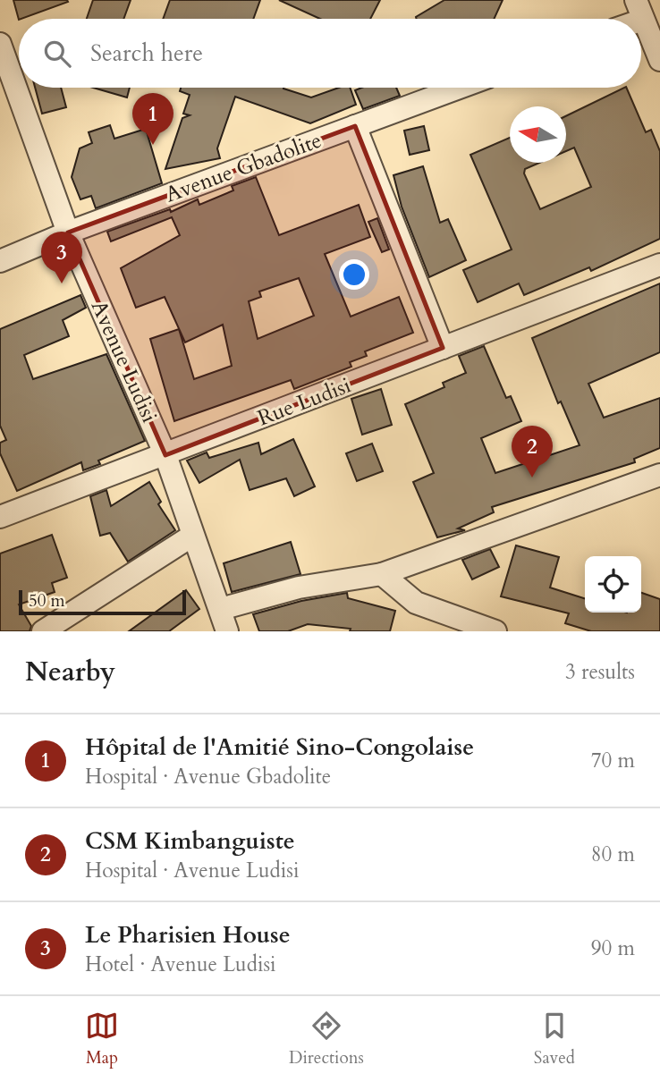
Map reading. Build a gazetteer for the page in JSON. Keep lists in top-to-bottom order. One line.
{"streets":{"street":["Avenue Gbadolite","Avenue Ludisi","Rue Ludisi"]},"crossings":[["Avenue Gbadolite","Avenue Ludisi"],["Avenue Ludisi","Rue Ludisi"]],"scale_bar":"50 m","north":"left","page":{"search":"Search here","pins":["1","3","2"],"scale":"50 m","heading":["Nearby","3 results"],"list":[{"mark":"1","name":"Hôpital de l'Amitié Sino-Congolaise","note":"Hospital · Avenue Gbadolite","value":"70 m"},{"mark":"2","name":"CSM Kimbanguiste","note":"Hospital · Avenue Ludisi","value":"80 m"},{"mark":"3","name":"Le Pharisien House","note":"Hotel · Avenue Ludisi","value":"90 m"}],"nav":["Map","Directions","Saved"]}}
